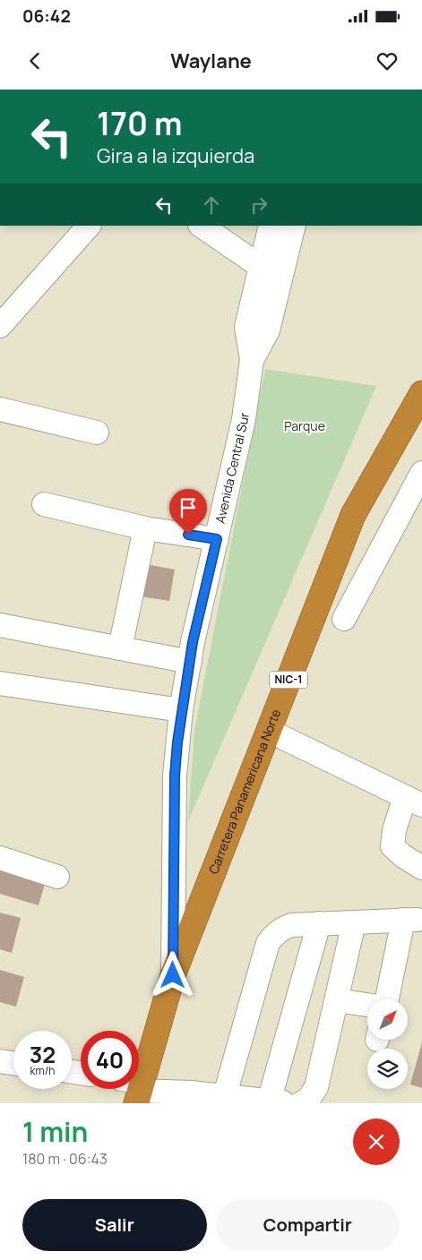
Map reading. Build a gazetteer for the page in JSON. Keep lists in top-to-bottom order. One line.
{"streets":{"highway":["NIC-1","Carretera Panamericana Norte"],"street":["Avenida Central Sur"]},"crossings":[["Avenida Central Sur","Carretera Panamericana Norte"]],"parks":["Parque"],"north":"top right","page":{"status":"06:42","header":"Waylane","turn":["170 m","Gira a la izquierda"],"speed":"32 km/h","limit":"40","heading":["1 min","180 m · 06:43"],"buttons":["Salir","Compartir"]}}
